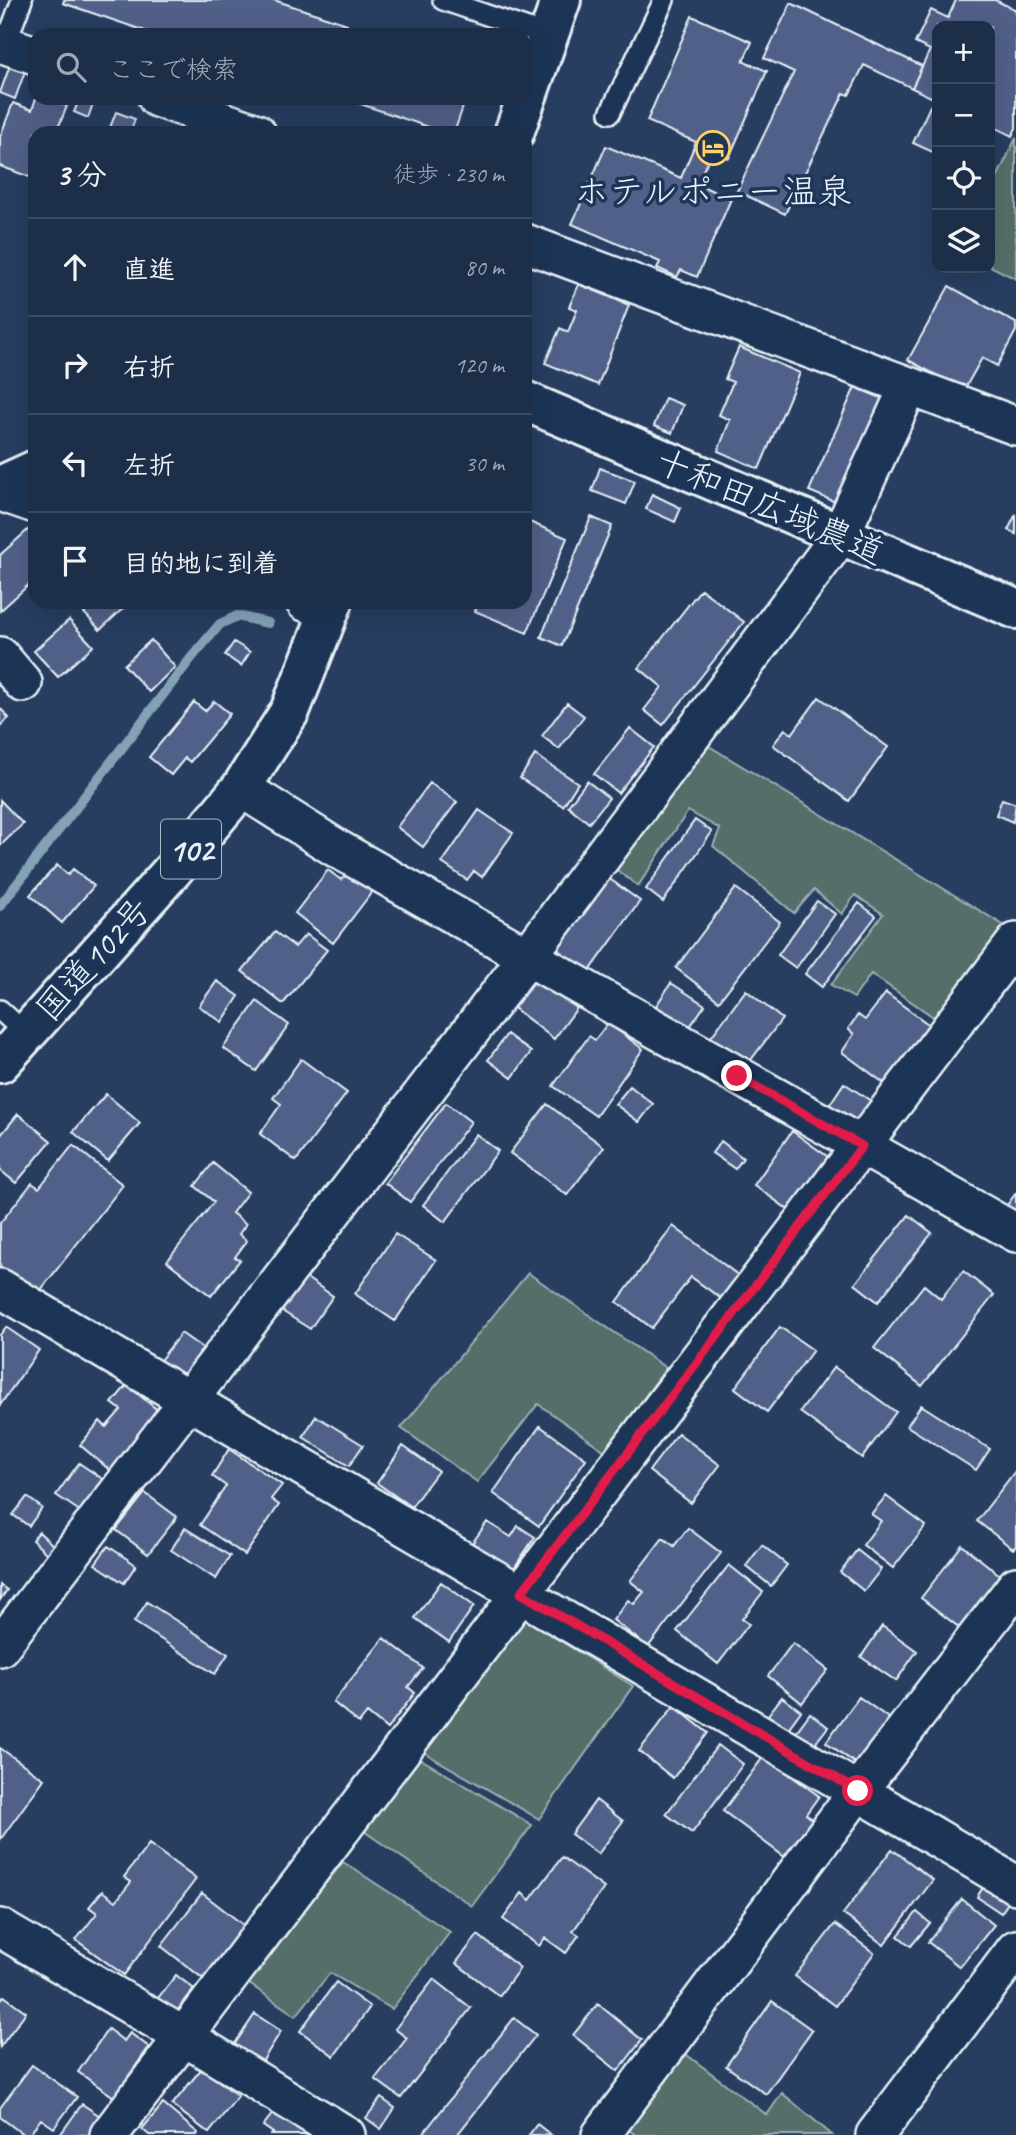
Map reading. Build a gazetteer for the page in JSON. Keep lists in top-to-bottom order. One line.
{"streets":{"main road":["十和田広域農道","102","国道102号"]},"places":{"hotel":["ホテルポニー温泉"]},"page":{"map_buttons":["+","−"],"search":"ここで検索","heading":["3 分","徒歩 · 230 m"],"list":[["直進","80 m"],["右折","120 m"],["左折","30 m"],"目的地に到着"]}}
